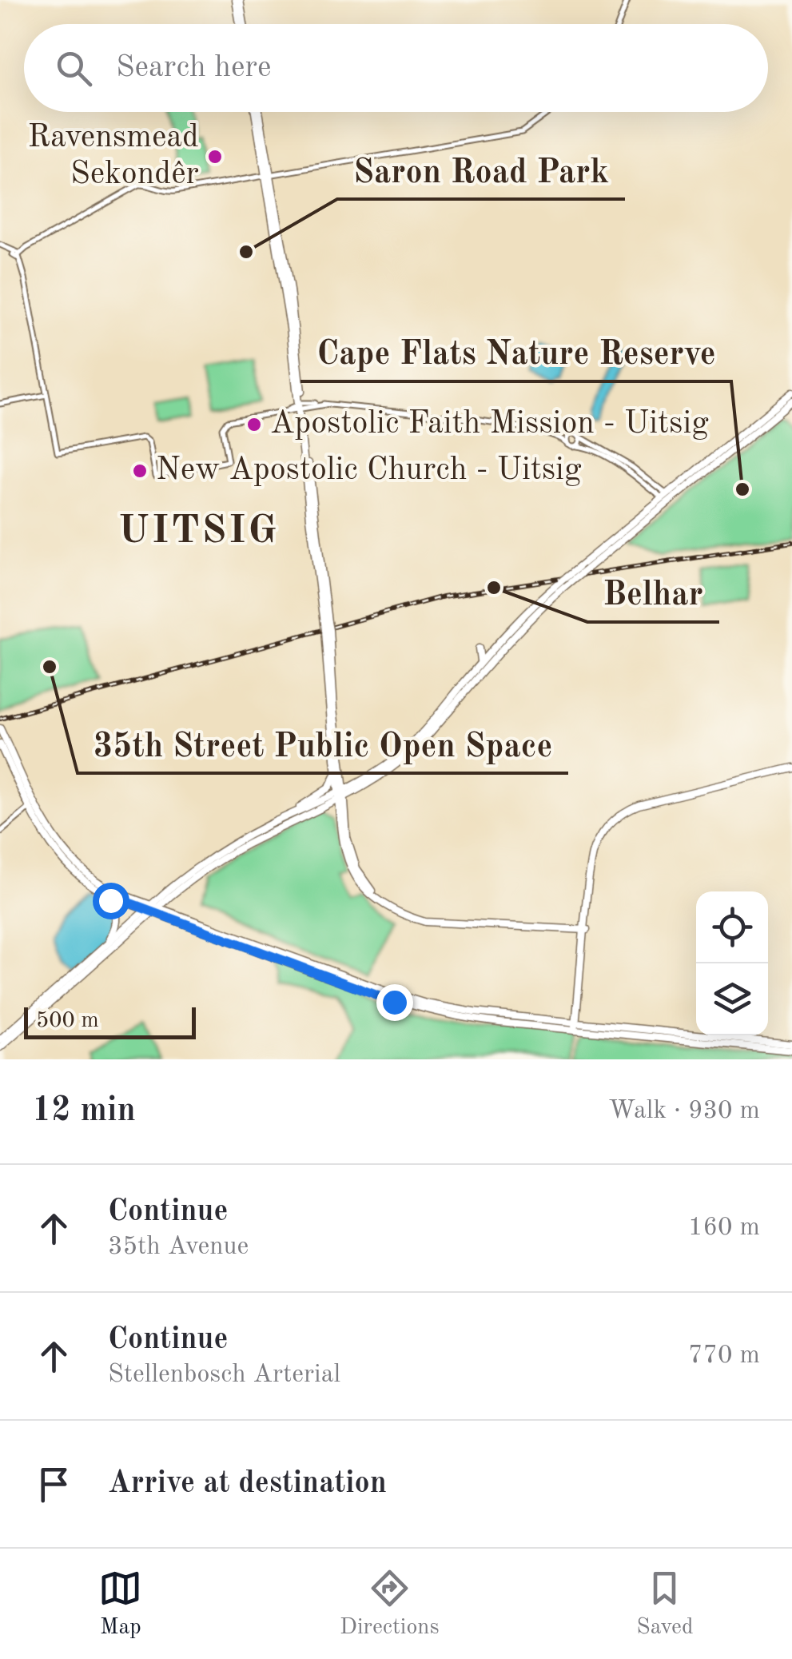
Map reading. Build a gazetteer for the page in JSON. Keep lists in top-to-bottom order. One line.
{"districts":["UITSIG"],"places":["Ravensmead Sekondêr","Saron Road Park","Apostolic Faith Mission - Uitsig","New Apostolic Church - Uitsig","Cape Flats Nature Reserve","Belhar","35th Street Public Open Space"],"scale_bar":"500 m","page":{"search":"Search here","scale":"500 m","heading":["12 min","Walk · 930 m"],"list":[["Continue","35th Avenue","160 m"],["Continue","Stellenbosch Arterial","770 m"],"Arrive at destination"],"nav":["Map","Directions","Saved"]}}
